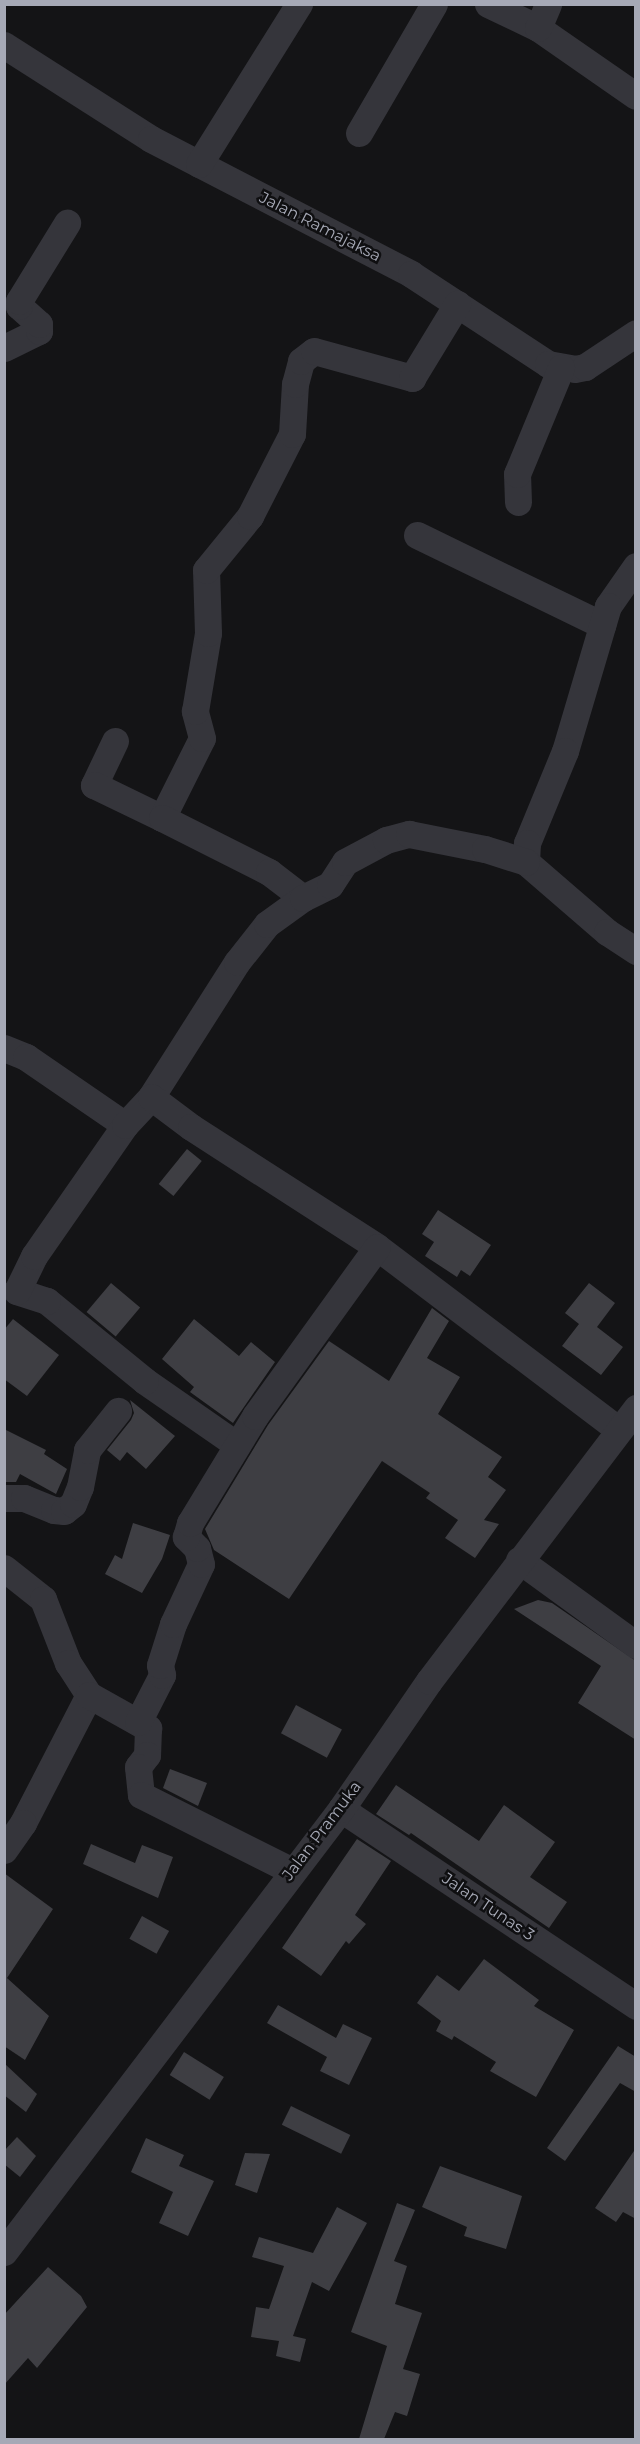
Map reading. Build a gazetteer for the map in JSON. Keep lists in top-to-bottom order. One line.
{"streets":{"street":["Jalan Ramajaksa","Jalan Pramuka","Jalan Tunas 3"]},"crossings":[["Jalan Pramuka","Jalan Tunas 3"]]}
